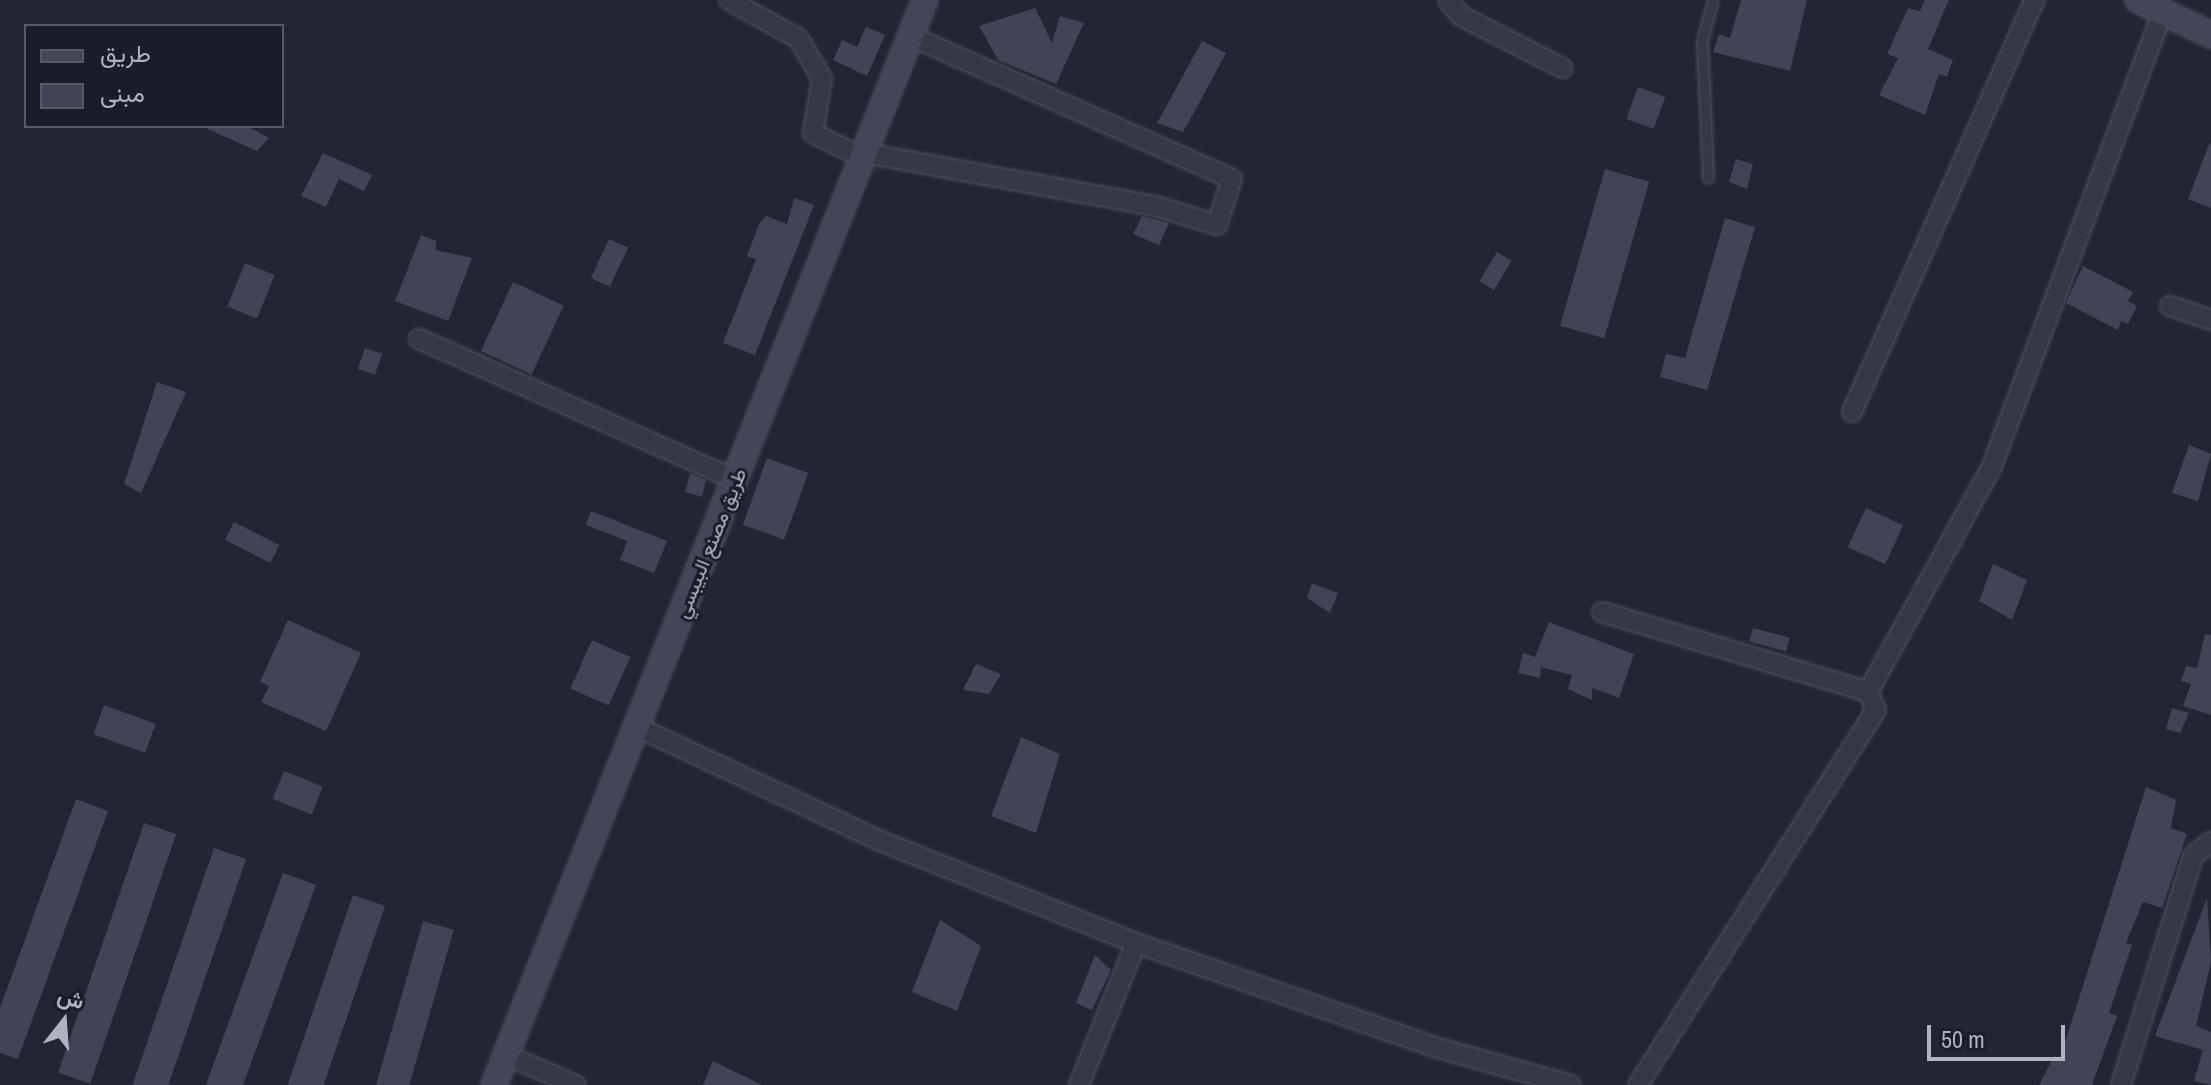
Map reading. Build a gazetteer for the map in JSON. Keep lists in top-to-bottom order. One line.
{"streets":{"main road":["طريق مصنع البيبسي"]},"legend":["طريق","مبنى"],"scale_bar":"50 m","north":"top"}
